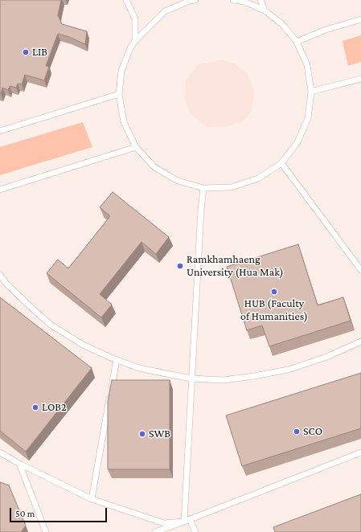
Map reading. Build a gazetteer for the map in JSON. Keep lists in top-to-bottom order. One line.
{"places":["LIB","Ramkhamhaeng University (Hua Mak)","HUB (Faculty of Humanities)","LOB2","SCO","SWB"],"scale_bar":"50 m"}
